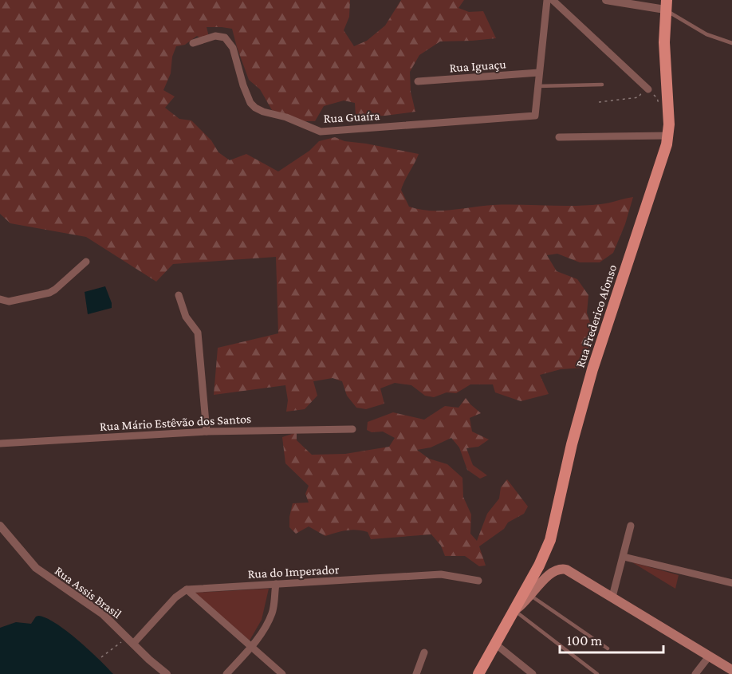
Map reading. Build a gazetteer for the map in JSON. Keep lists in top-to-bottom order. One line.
{"streets":{"main road":["Rua Frederico Afonso"],"street":["Rua Iguaçu","Rua Guaíra","Rua Mário Estêvão dos Santos","Rua do Imperador","Rua Assis Brasil"]},"scale_bar":"100 m"}
